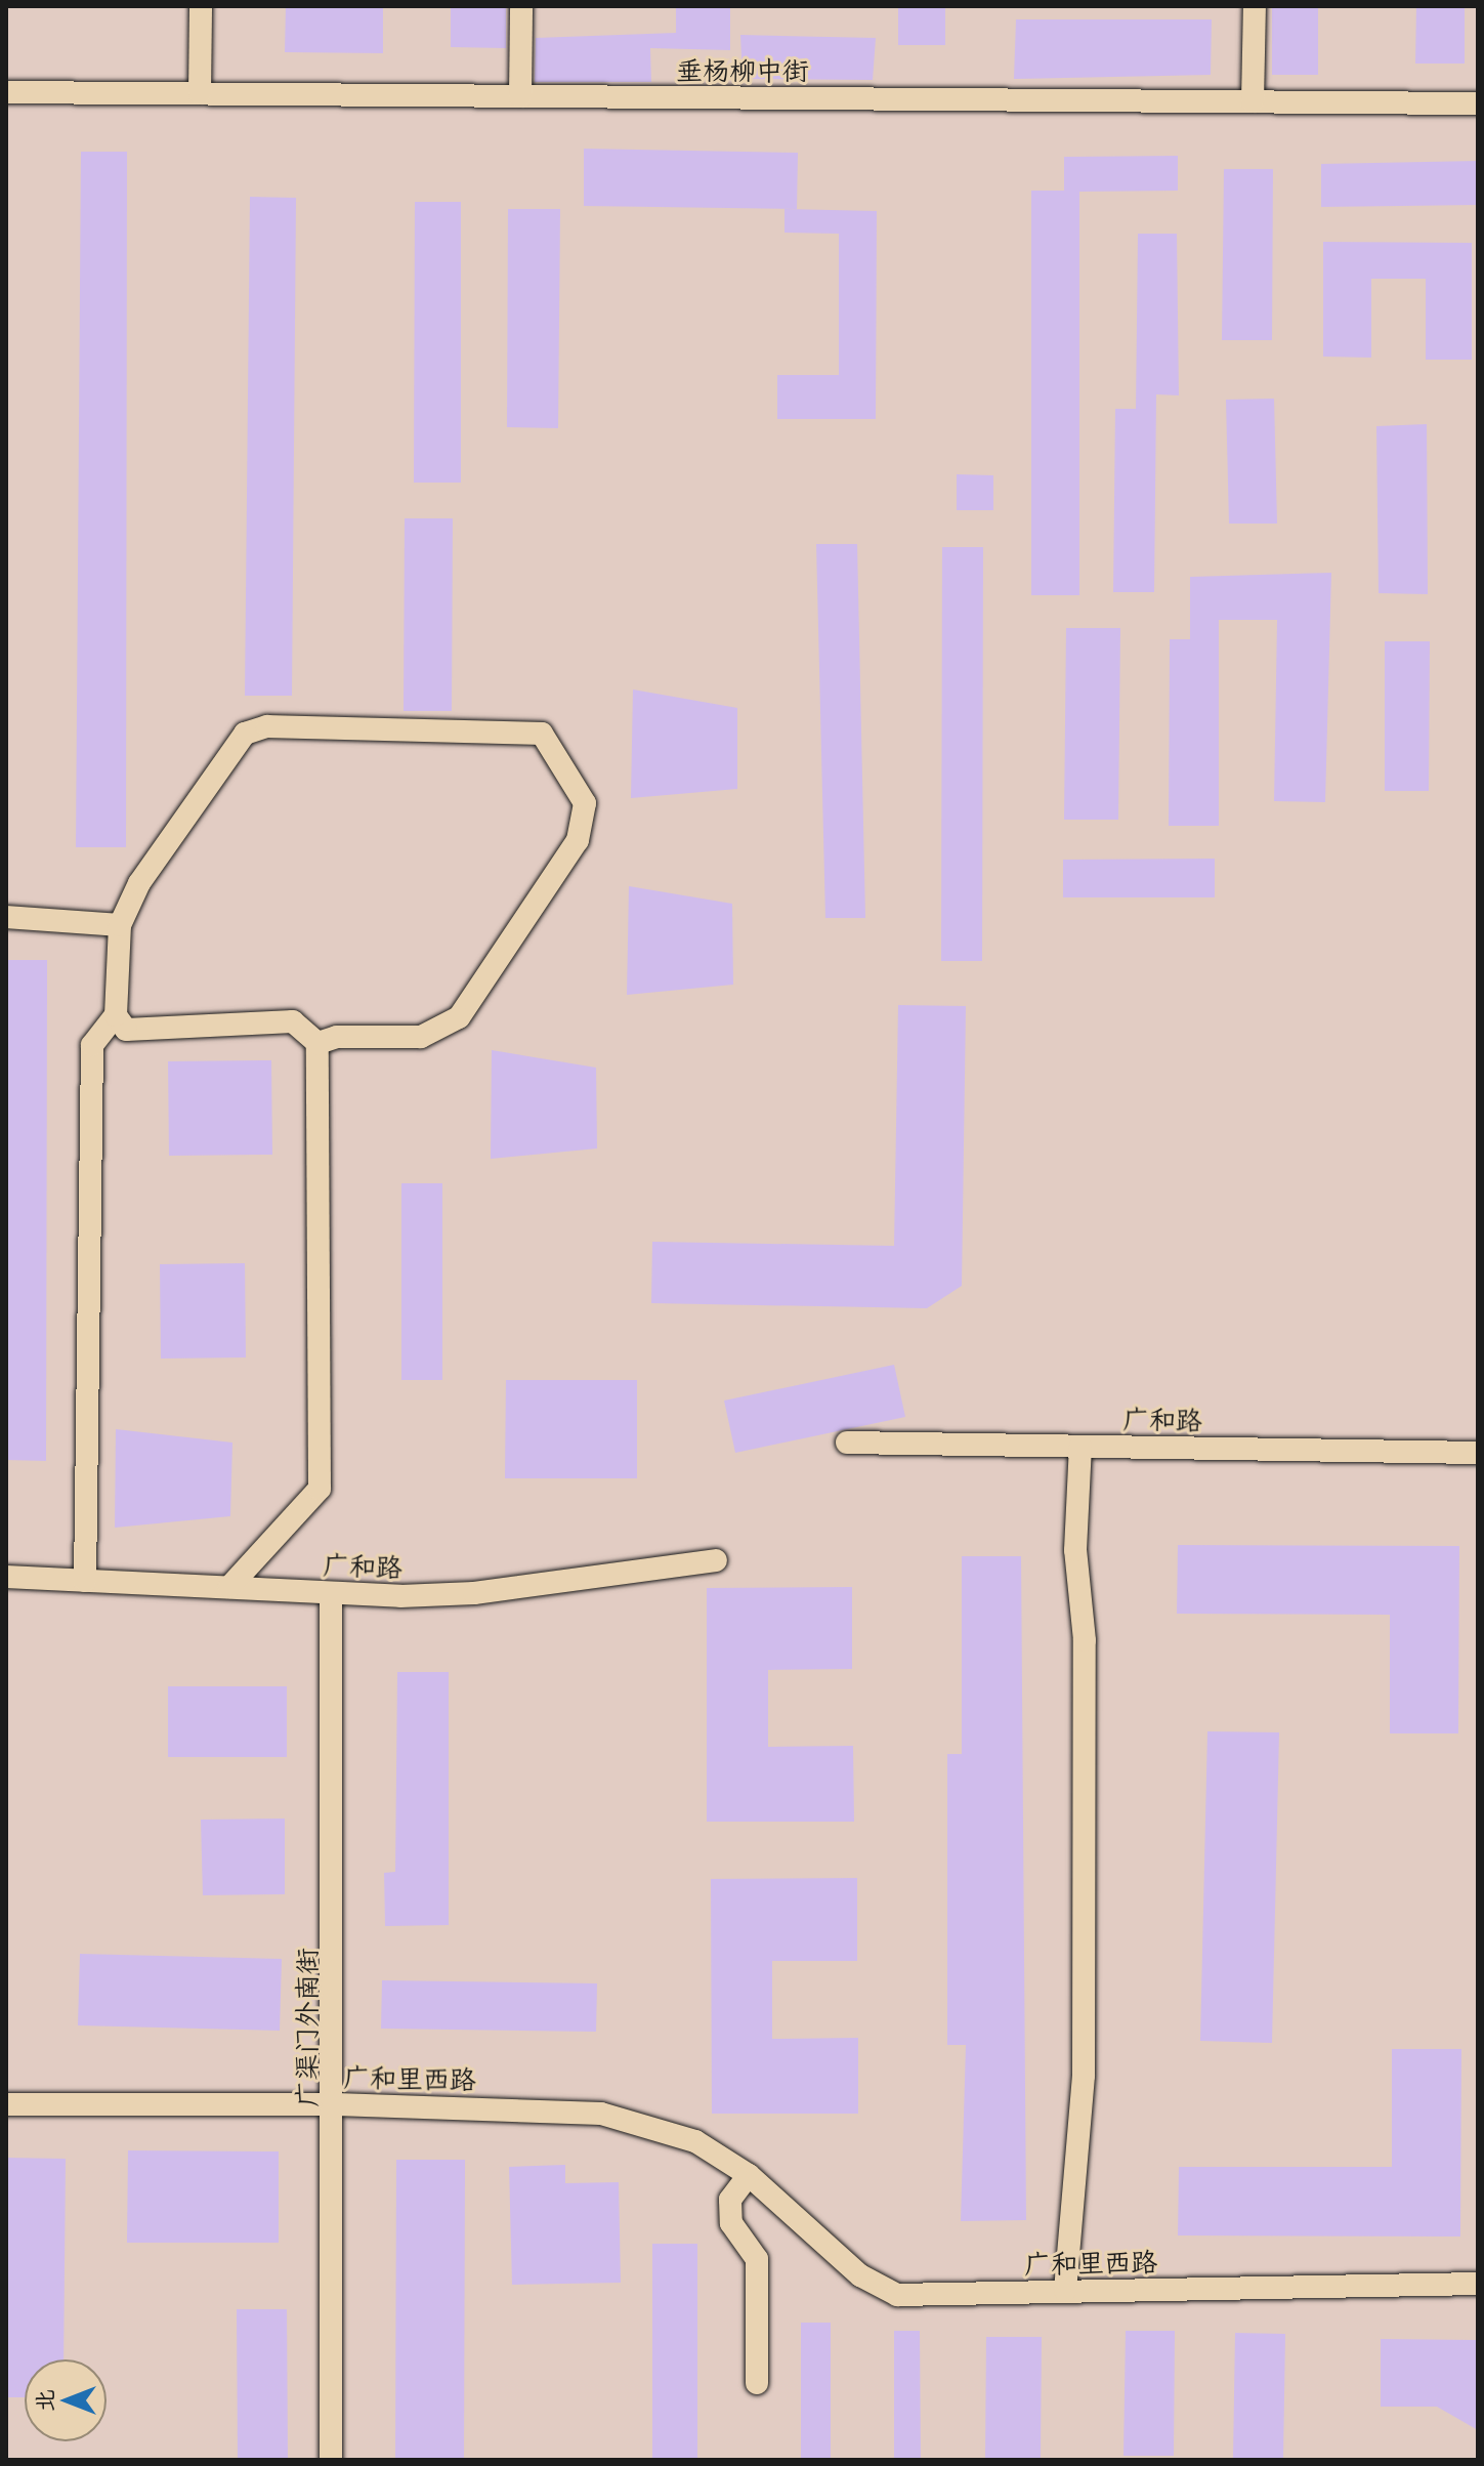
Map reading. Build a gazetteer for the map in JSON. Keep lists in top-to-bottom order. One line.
{"streets":{"street":["垂杨柳中街","广和路","广渠门外南街","广和里西路"]},"crossings":[["广和路","广渠门外南街"],["广渠门外南街","广和里西路"]],"north":"left"}
